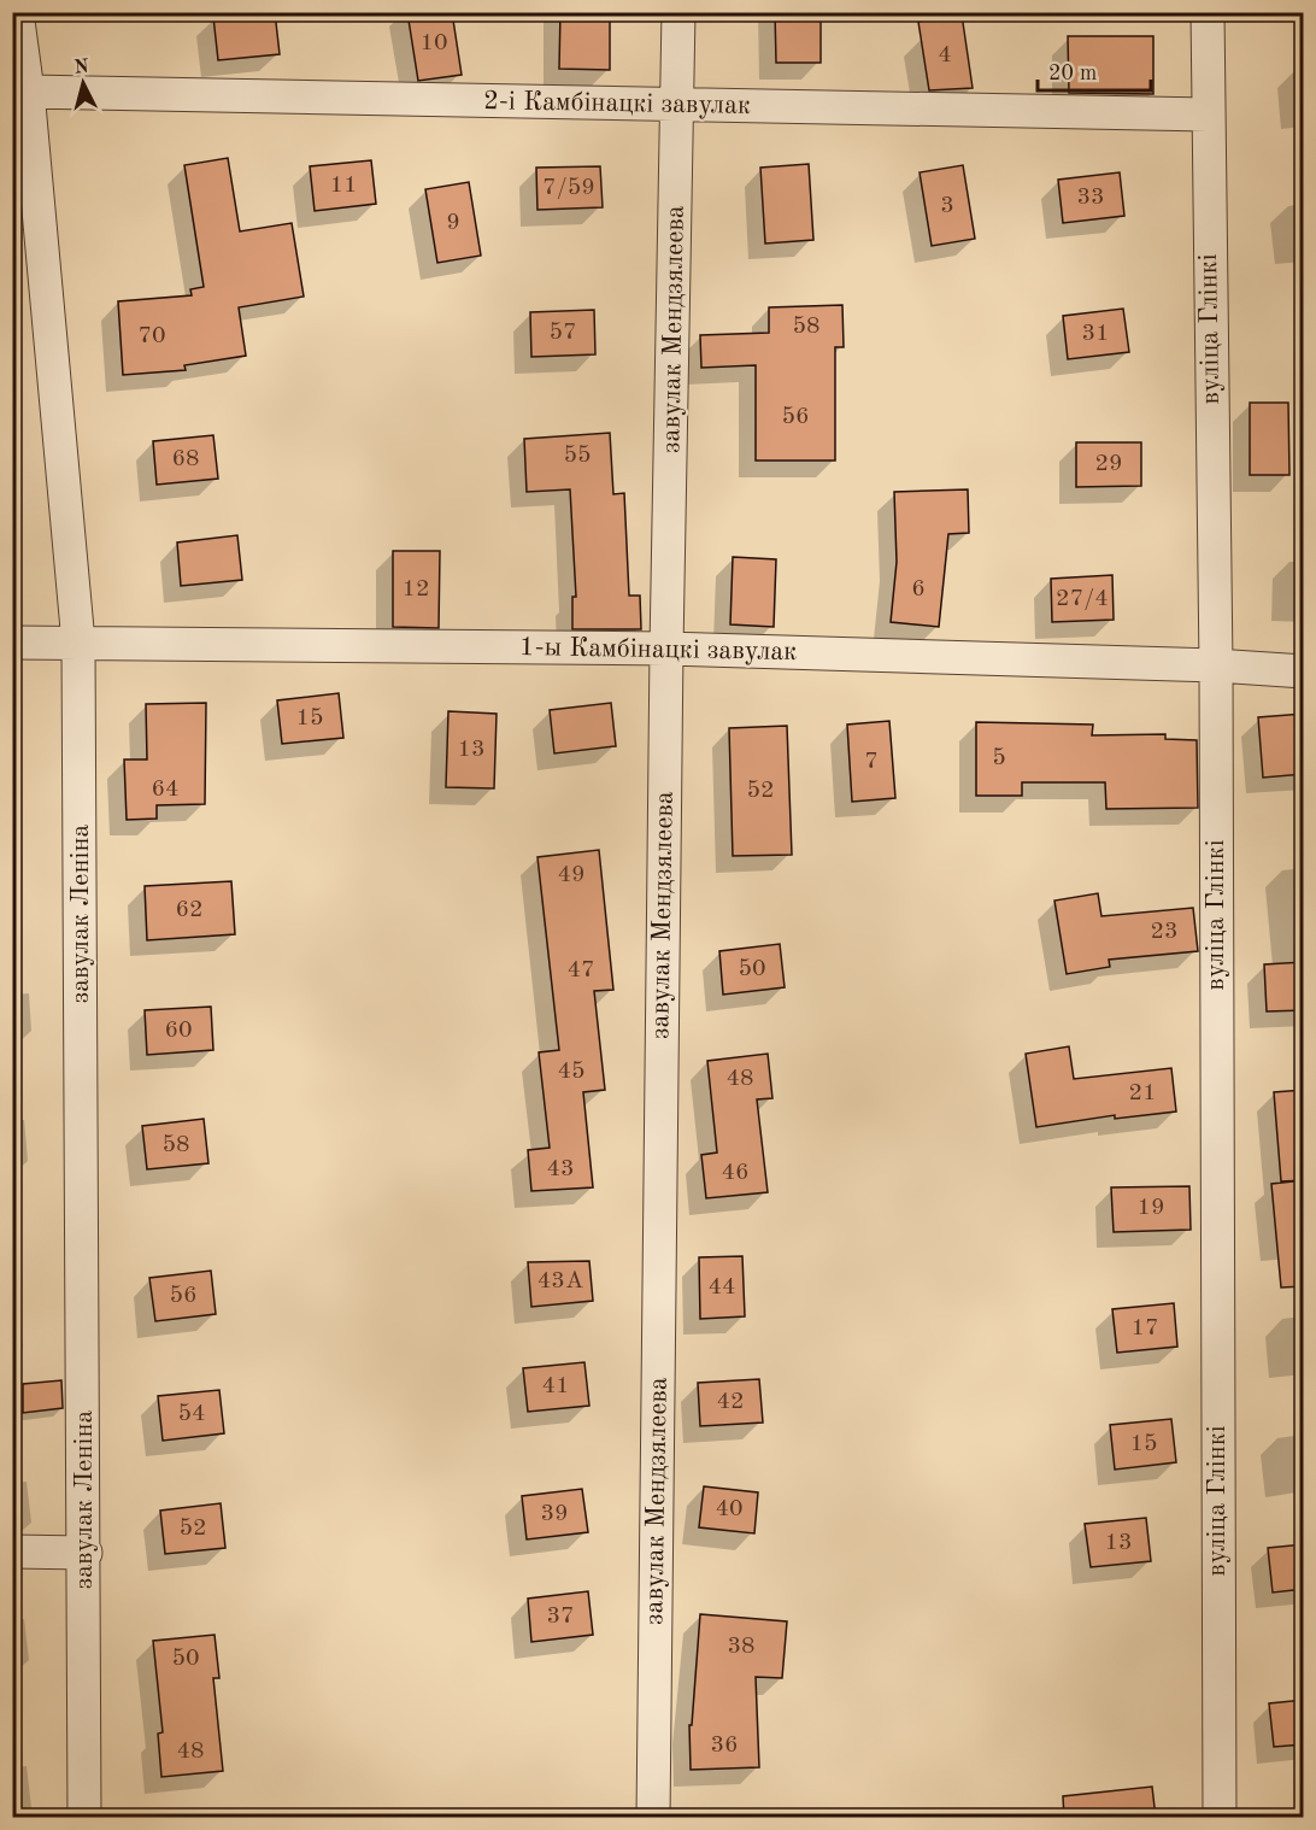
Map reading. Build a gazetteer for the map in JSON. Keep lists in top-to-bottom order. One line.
{"streets":{"street":["2-і Камбінацкі завулак","завулак Мендзялеева","вуліца Глінкі","1-ы Камбінацкі завулак","завулак Леніна"]},"crossings":[["2-і Камбінацкі завулак","завулак Мендзялеева"],["2-і Камбінацкі завулак","вуліца Глінкі"],["2-і Камбінацкі завулак","завулак Леніна"],["завулак Мендзялеева","1-ы Камбінацкі завулак"],["вуліца Глінкі","1-ы Камбінацкі завулак"],["1-ы Камбінацкі завулак","завулак Леніна"]],"house_numbers":["10","4","11","7/59","33","3","9","58","57","31","70","56","55","68","29","12","6","27/4","15","13","5","7","64","52","49","62","23","50","47","60","45","48","21","58","43","46","19","43А","44","56","17","41","42","54","15","40","39","52","13","37","38","50","36","48"],"scale_bar":"20 m","north":"top"}
